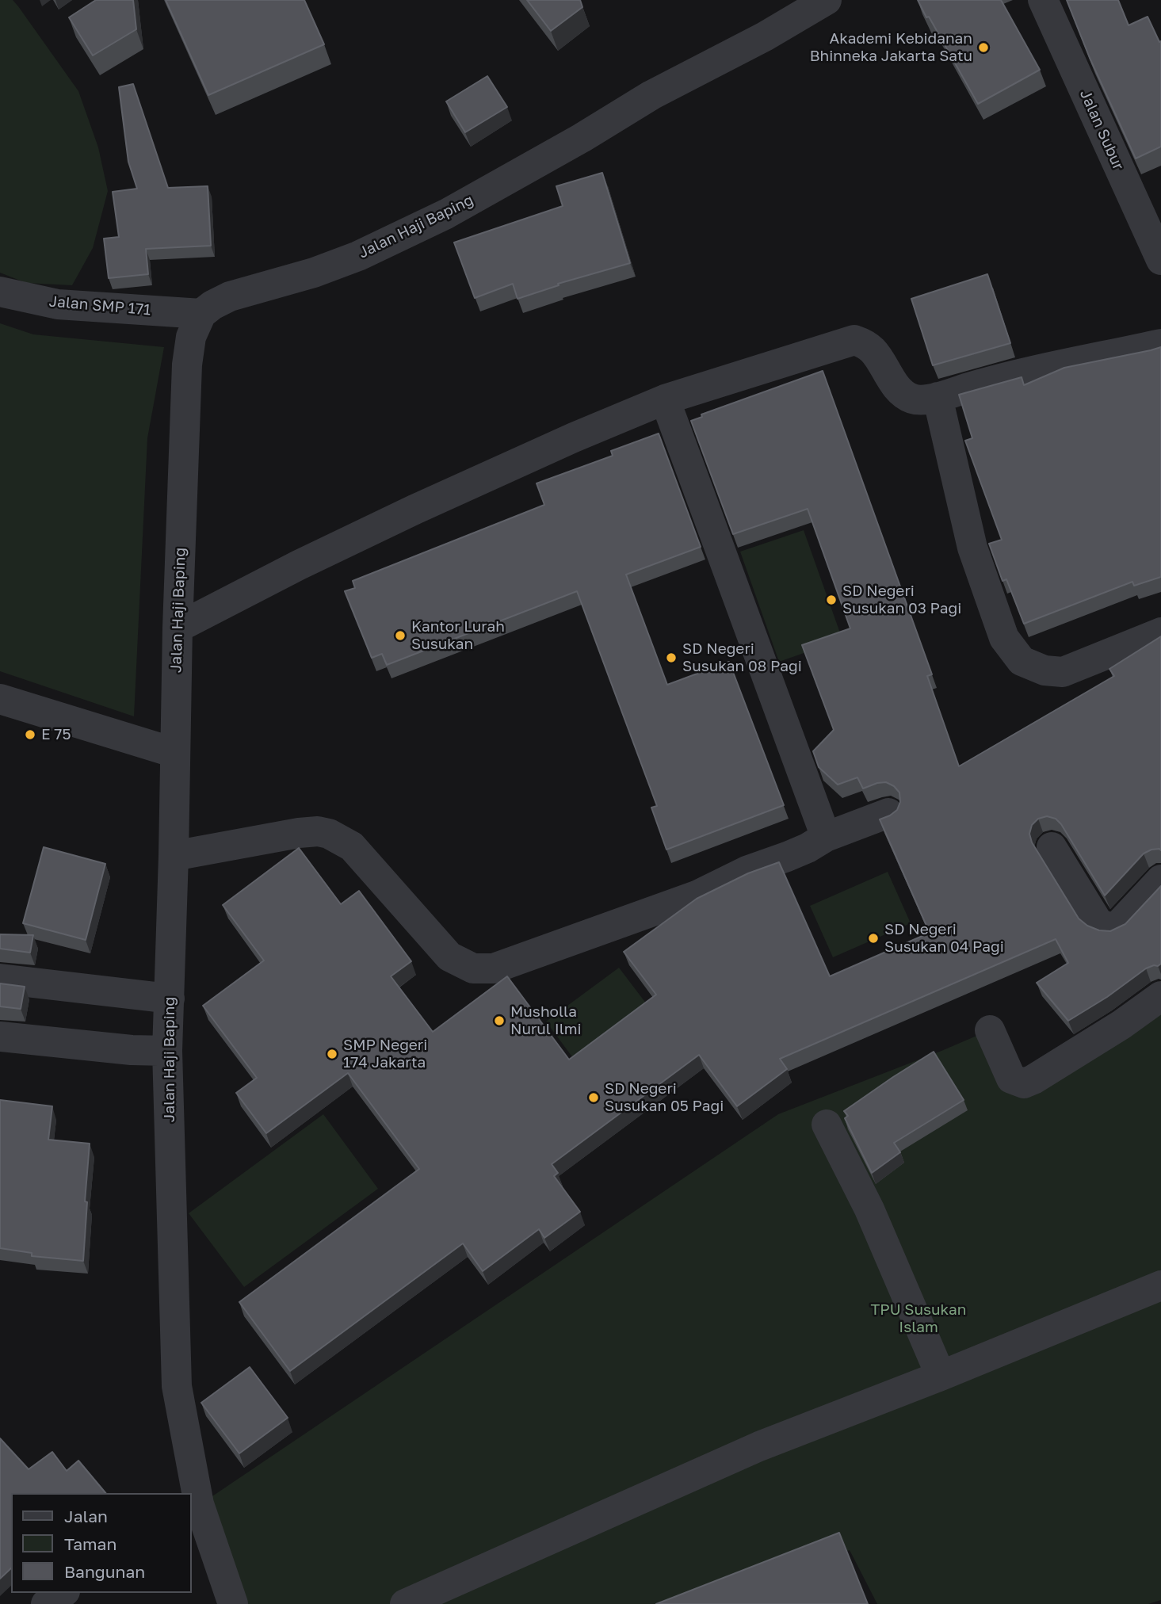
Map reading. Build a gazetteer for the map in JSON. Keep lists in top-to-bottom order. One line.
{"streets":{"street":["Jalan Subur","Jalan Haji Baping","Jalan SMP 171"]},"crossings":[["Jalan Haji Baping","Jalan SMP 171"]],"parks":["TPU Susukan Islam"],"places":["Akademi Kebidanan Bhinneka Jakarta Satu","SD Negeri Susukan 03 Pagi","Kantor Lurah Susukan","SD Negeri Susukan 08 Pagi","E 75","SD Negeri Susukan 04 Pagi","Musholla Nurul Ilmi","SMP Negeri 174 Jakarta","SD Negeri Susukan 05 Pagi"],"legend":["Jalan","Taman","Bangunan"]}
